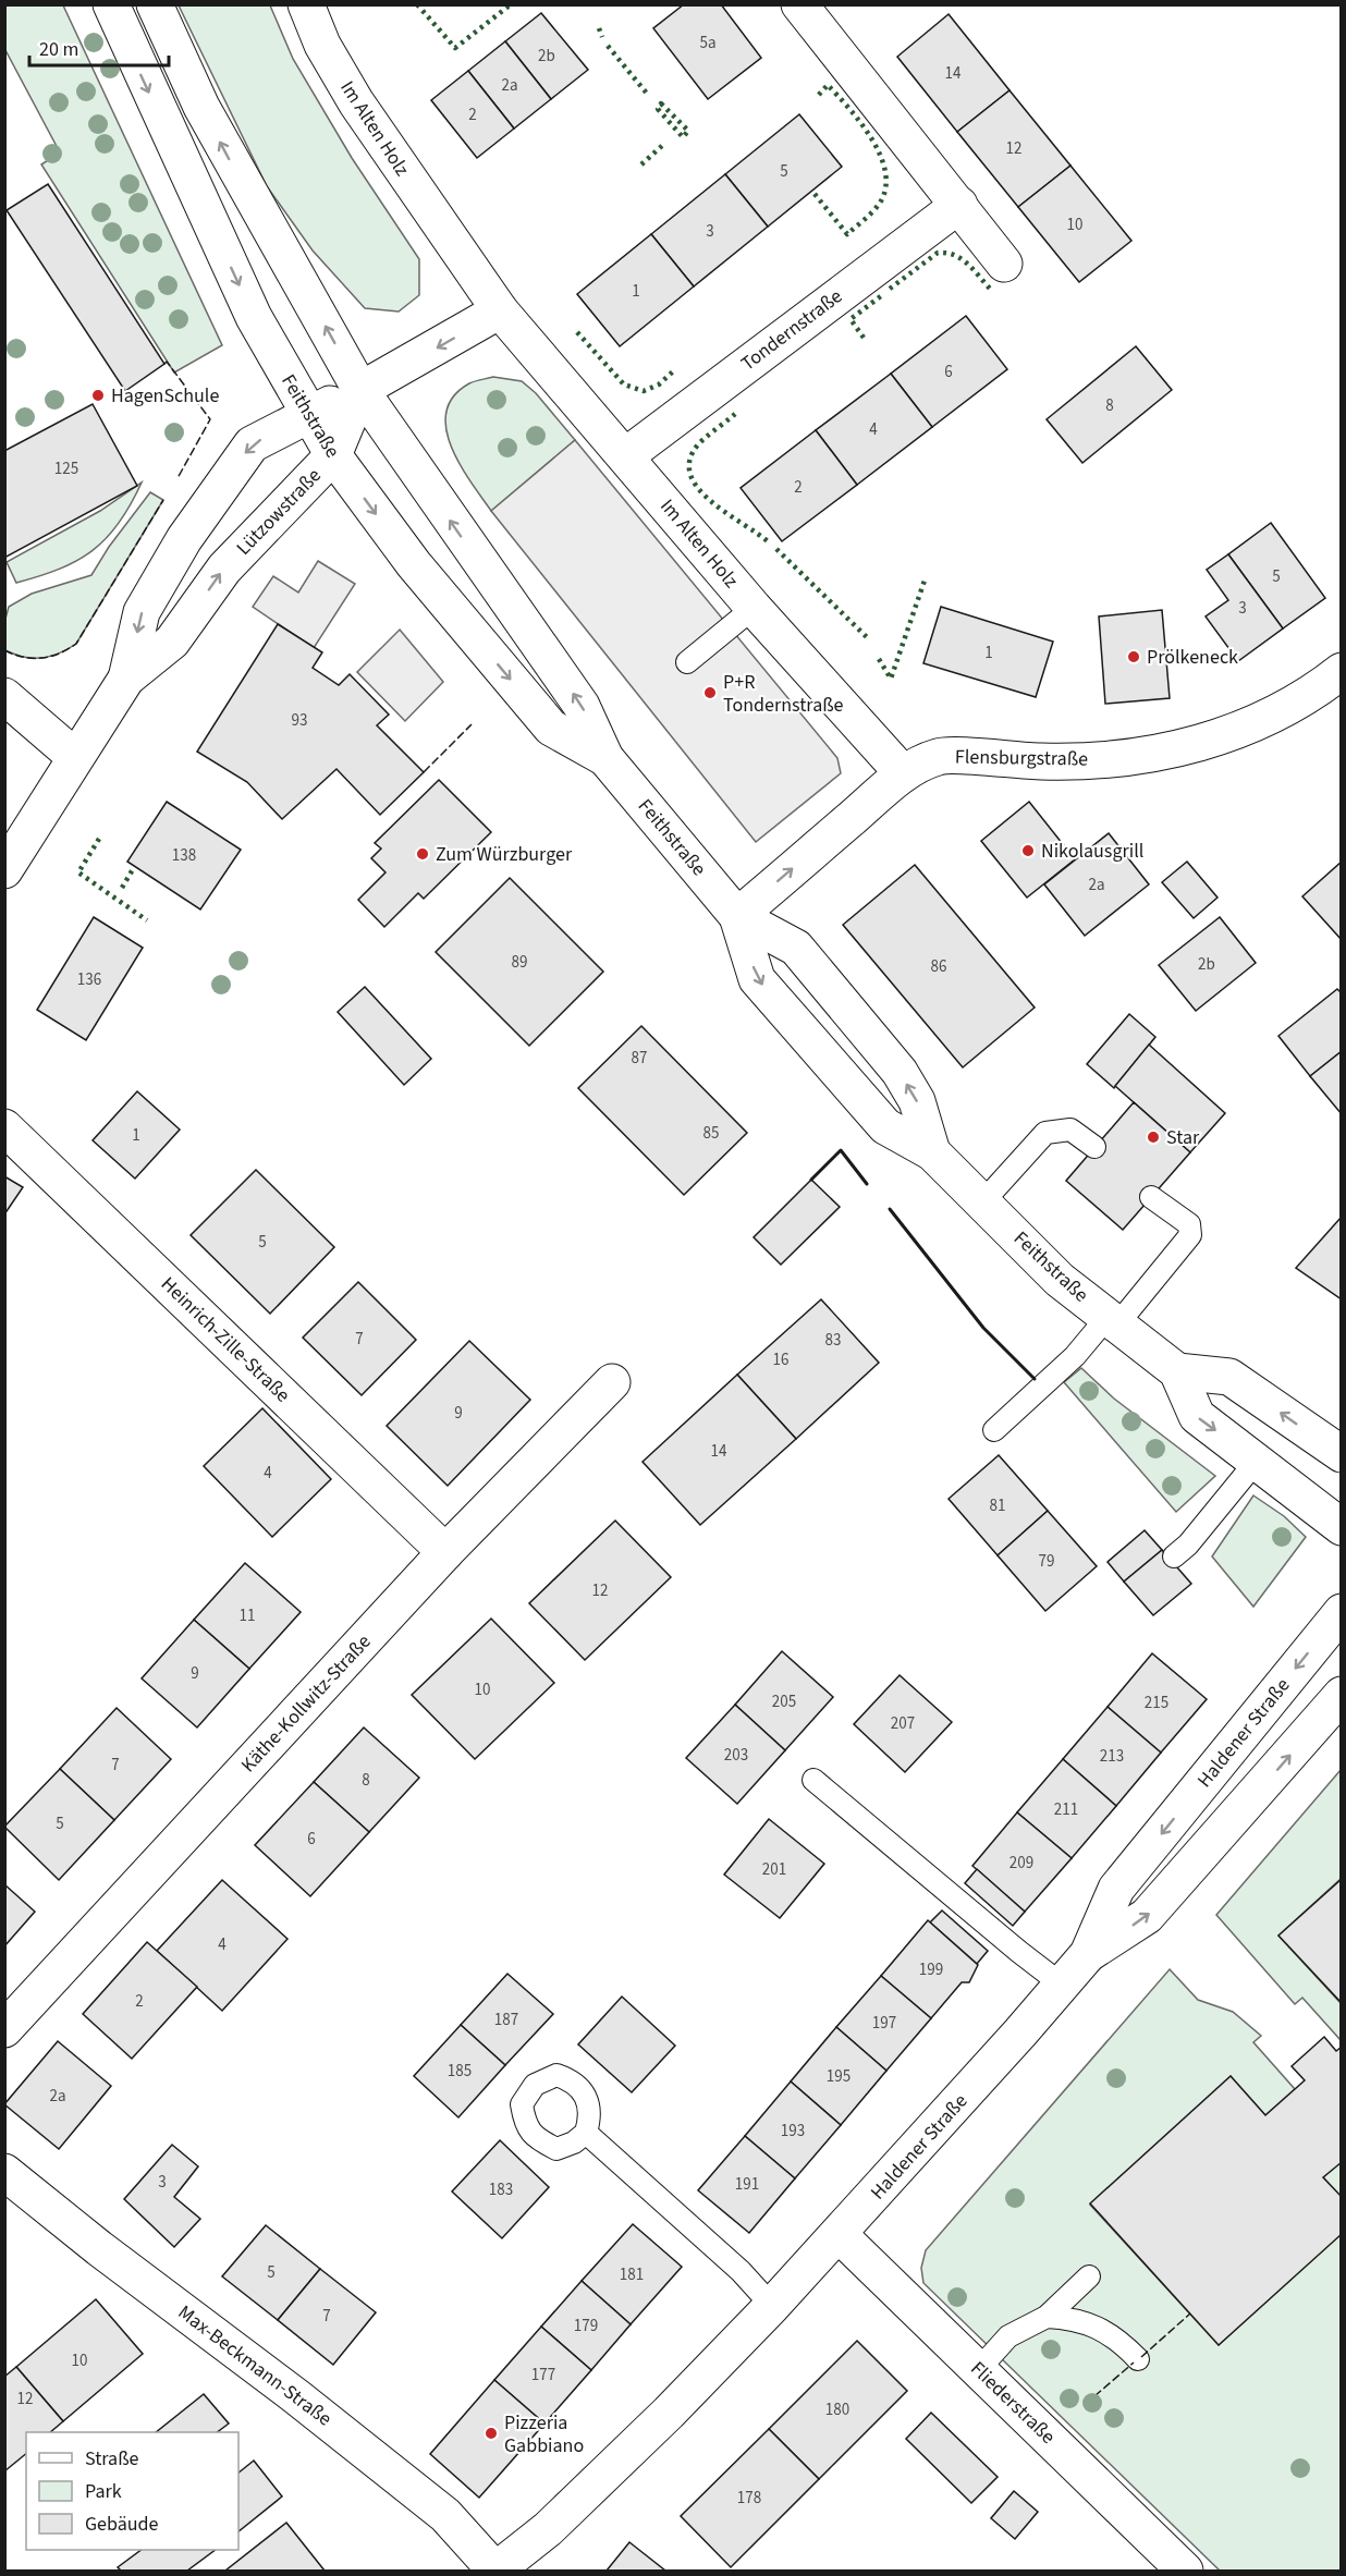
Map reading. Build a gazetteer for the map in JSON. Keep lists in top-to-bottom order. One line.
{"streets":{"street":["Im Alten Holz","Tondernstraße","Feithstraße","Lützowstraße","Flensburgstraße","Heinrich-Zille-Straße","Käthe-Kollwitz-Straße","Haldener Straße","Max-Beckmann-Straße","Fliederstraße"]},"crossings":[["Im Alten Holz","Tondernstraße"],["Im Alten Holz","Flensburgstraße"],["Feithstraße","Lützowstraße"],["Feithstraße","Flensburgstraße"],["Heinrich-Zille-Straße","Käthe-Kollwitz-Straße"],["Haldener Straße","Max-Beckmann-Straße"],["Haldener Straße","Fliederstraße"]],"places":["HagenSchule","Prölkeneck","P+R Tondernstraße","Nikolausgrill","Zum Würzburger","Star","Pizzeria Gabbiano"],"house_numbers":["5a","2b","14","2a","2","12","5","10","3","1","6","8","4","125","2","5","3","1","93","138","2a","89","2b","86","136","87","85","1","5","7","83","16","9","14","4","81","79","12","11","9","10","205","215","207","203","213","7","8","211","5","6","209","201","4","199","2","187","197","185","195","2a","193","3","191","183","5","181","7","179","10","177","12","180","178"],"legend":["Straße","Park","Gebäude"],"scale_bar":"20 m"}
